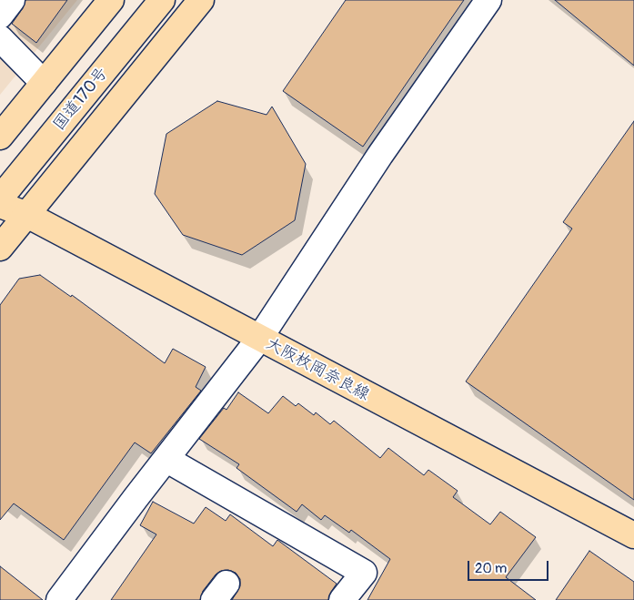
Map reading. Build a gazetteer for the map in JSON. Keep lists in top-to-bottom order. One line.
{"streets":{"main road":["国道170号","大阪枚岡奈良線"]},"scale_bar":"20 m"}
